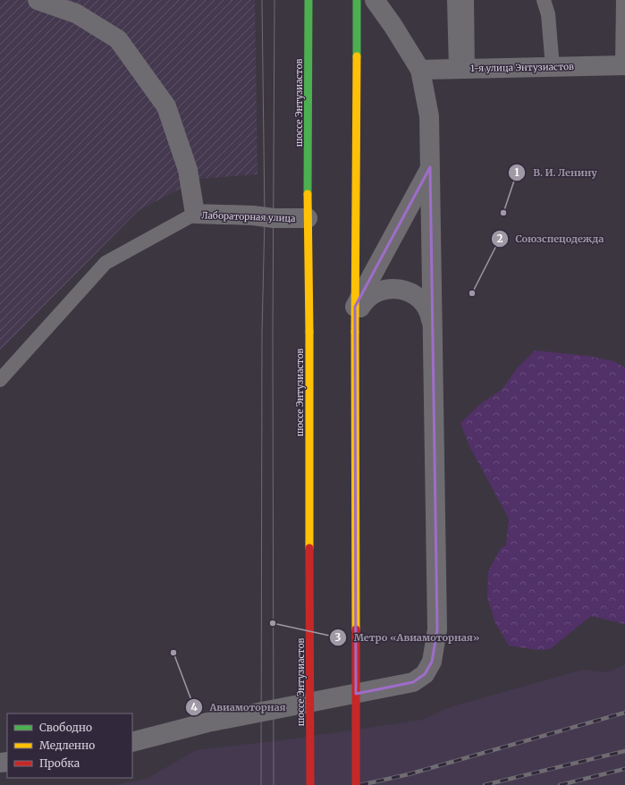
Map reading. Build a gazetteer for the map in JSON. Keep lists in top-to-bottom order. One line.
{"streets":{"main road":["шоссе Энтузиастов"],"street":["1-я улица Энтузиастов","Лабораторная улица"]},"crossings":[["шоссе Энтузиастов","Лабораторная улица"]],"places":["В. И. Ленину","Союзспецодежда","Метро «Авиамоторная»","Авиамоторная"],"legend":["Свободно","Медленно","Пробка"]}
